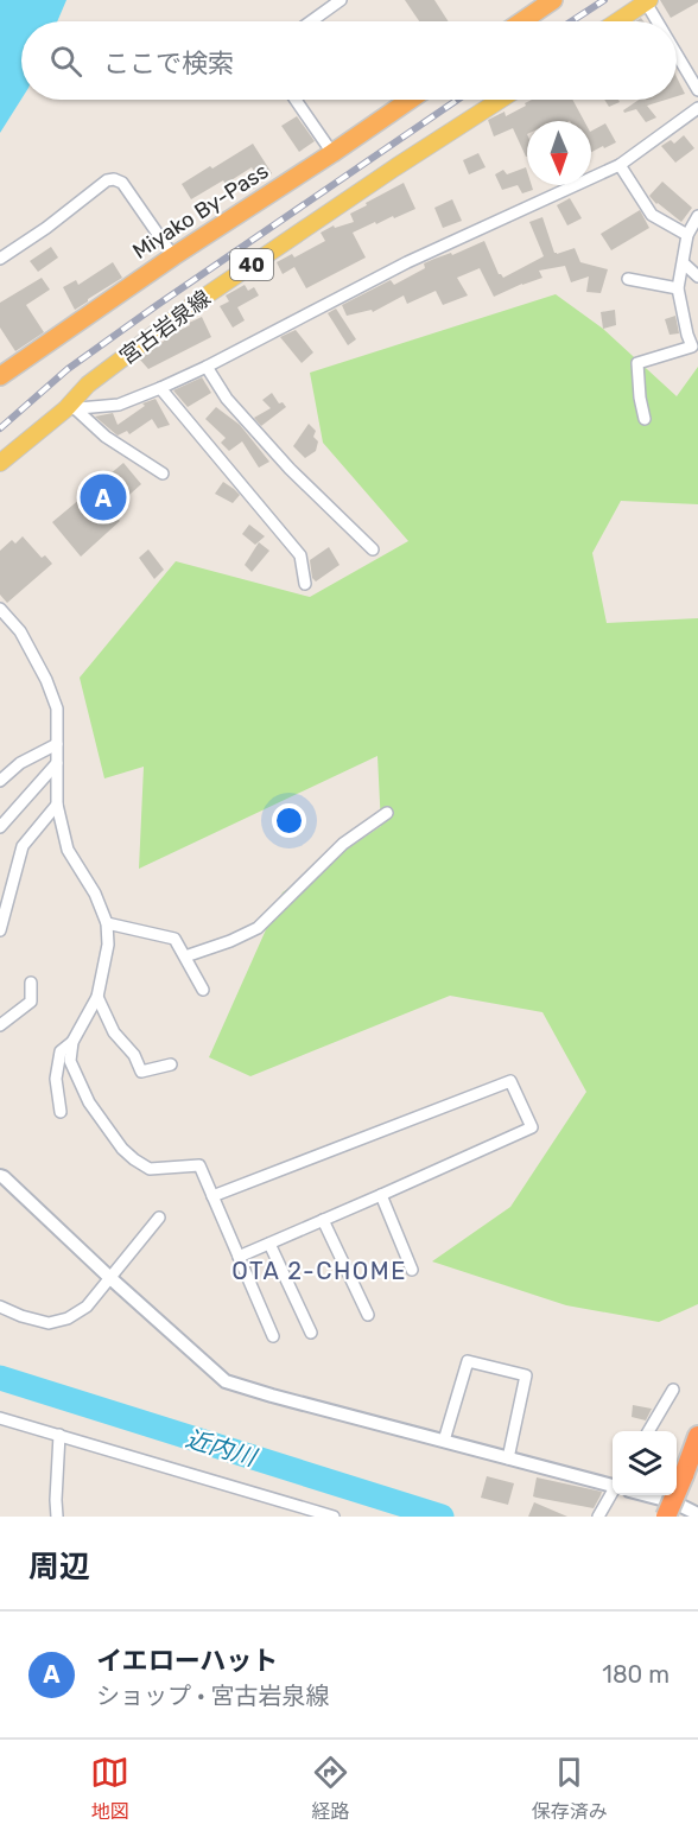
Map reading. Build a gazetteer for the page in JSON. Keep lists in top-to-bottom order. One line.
{"streets":{"highway":["Miyako By-Pass"],"main road":["40","宮古岩泉線"]},"districts":["OTA 2-CHOME"],"water":["近内川"],"north":"bottom","page":{"search":"ここで検索","pins":"A","heading":"周辺","list":[{"mark":"A","name":"イエローハット","note":"ショップ · 宮古岩泉線","value":"180 m"}],"nav":["地図","経路","保存済み"]}}
